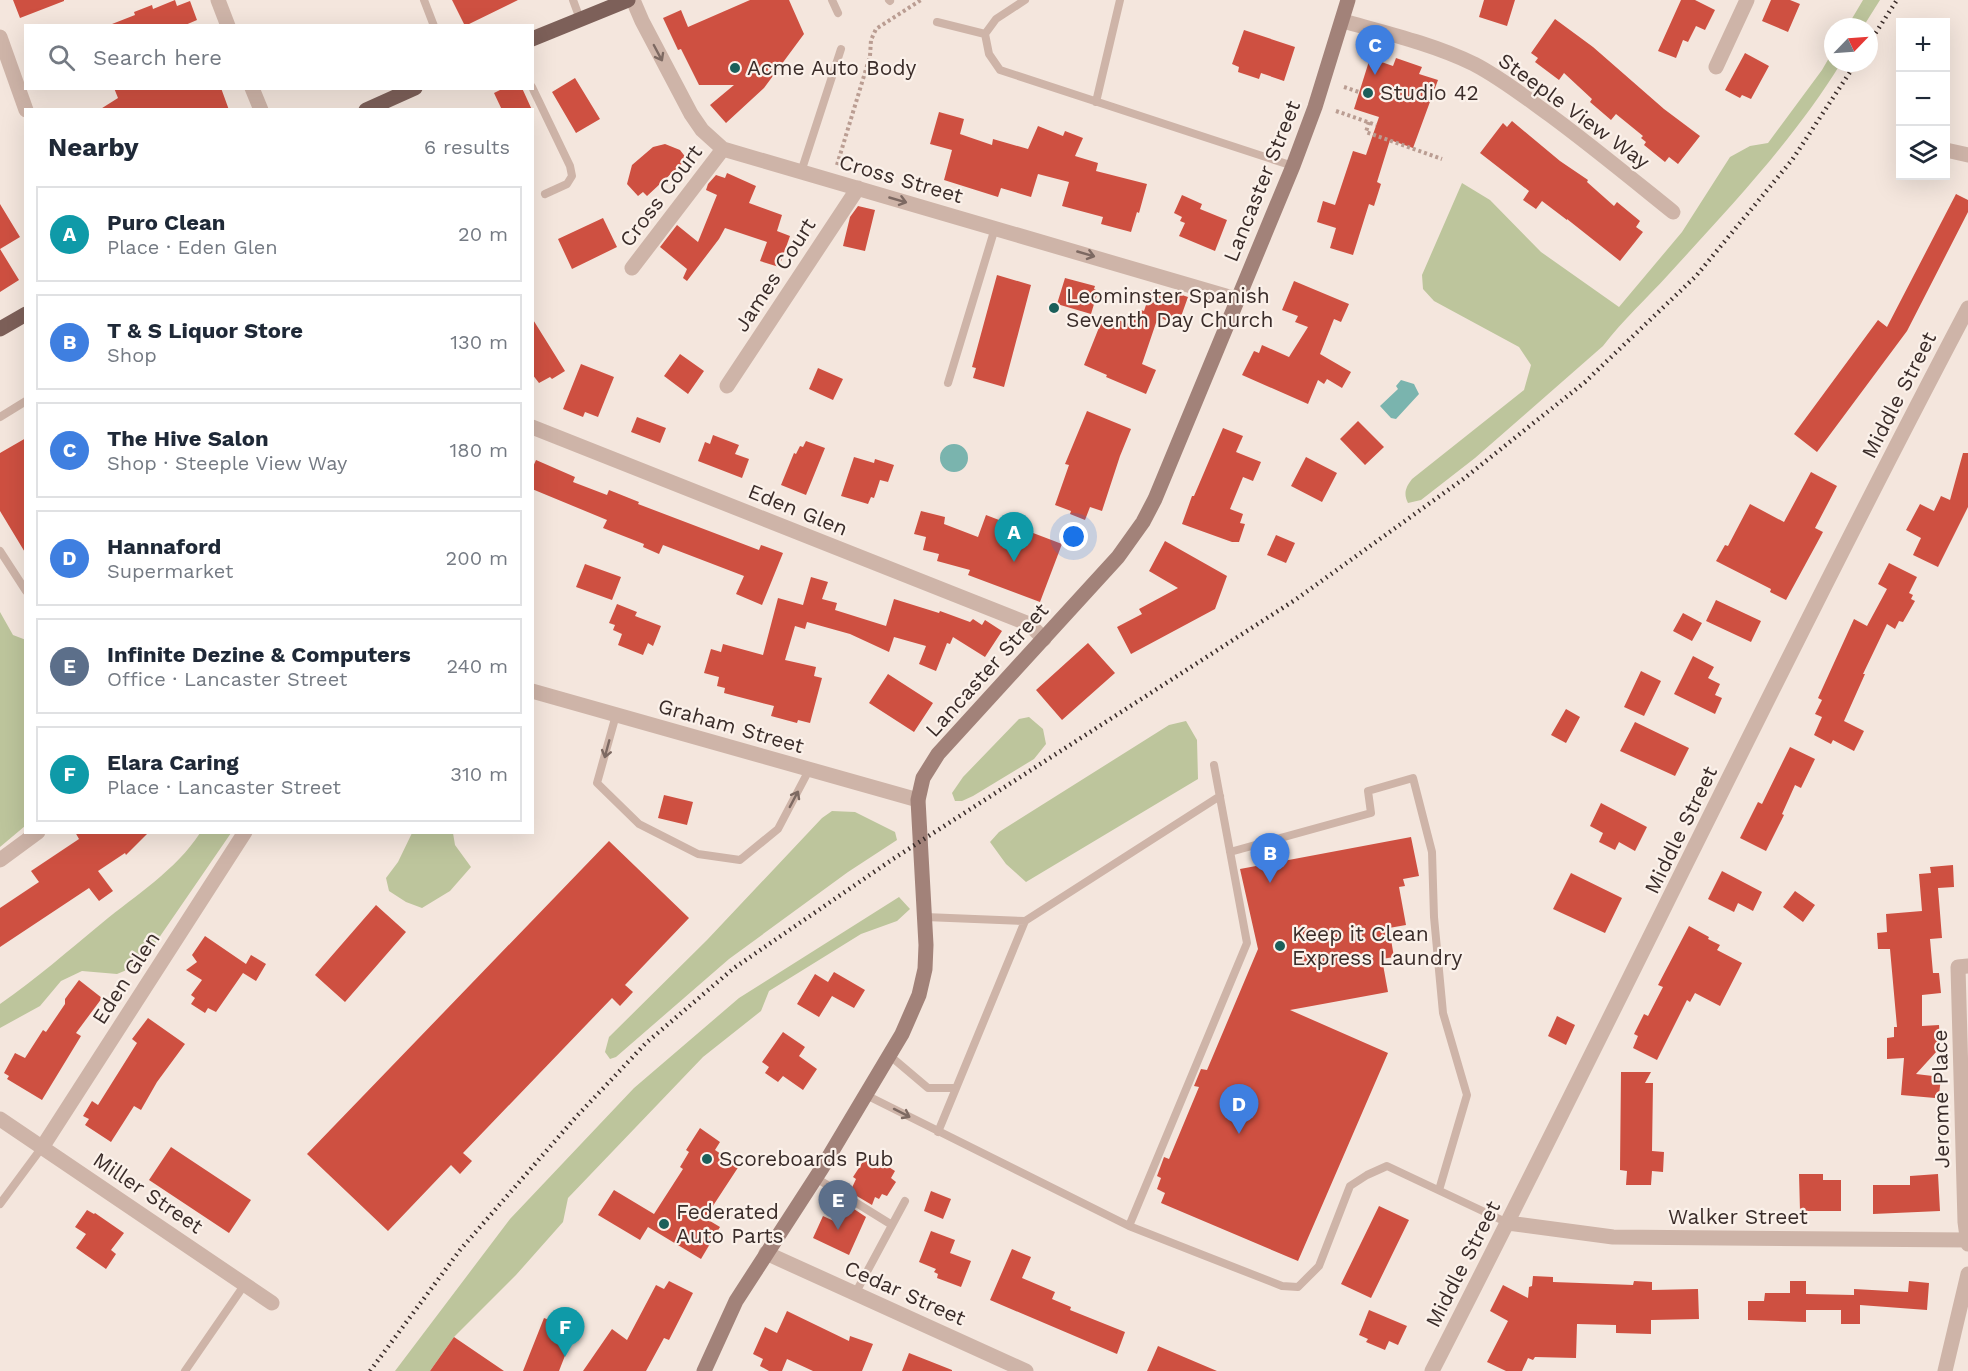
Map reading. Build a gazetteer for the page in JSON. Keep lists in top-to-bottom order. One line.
{"streets":{"main road":["Lancaster Street"],"street":["Steeple View Way","Cross Street","Cross Court","James Court","Middle Street","Eden Glen","Graham Street","Jerome Place","Miller Street","Walker Street","Cedar Street"]},"crossings":[["Steeple View Way","Lancaster Street"],["Cross Street","Lancaster Street"],["Cross Street","Cross Court"],["Cross Street","James Court"],["Lancaster Street","Eden Glen"],["Lancaster Street","Graham Street"],["Lancaster Street","Cedar Street"],["Middle Street","Walker Street"],["Eden Glen","Miller Street"],["Jerome Place","Walker Street"]],"one_way":["Cross Street"],"places":["Acme Auto Body","Studio 42","Leominster Spanish Seventh Day Church","Keep it Clean Express Laundry","Scoreboards Pub","Federated Auto Parts"],"north":"top right","page":{"map_buttons":["+","−"],"search":"Search here","pins":["C","A","B","D","E","F"],"heading":["Nearby","6 results"],"list":[{"mark":"A","name":"Puro Clean","note":"Place · Eden Glen","value":"20 m"},{"mark":"B","name":"T & S Liquor Store","note":"Shop","value":"130 m"},{"mark":"C","name":"The Hive Salon","note":"Shop · Steeple View Way","value":"180 m"},{"mark":"D","name":"Hannaford","note":"Supermarket","value":"200 m"},{"mark":"E","name":"Infinite Dezine & Computers","note":"Office · Lancaster Street","value":"240 m"},{"mark":"F","name":"Elara Caring","note":"Place · Lancaster Street","value":"310 m"}]}}
